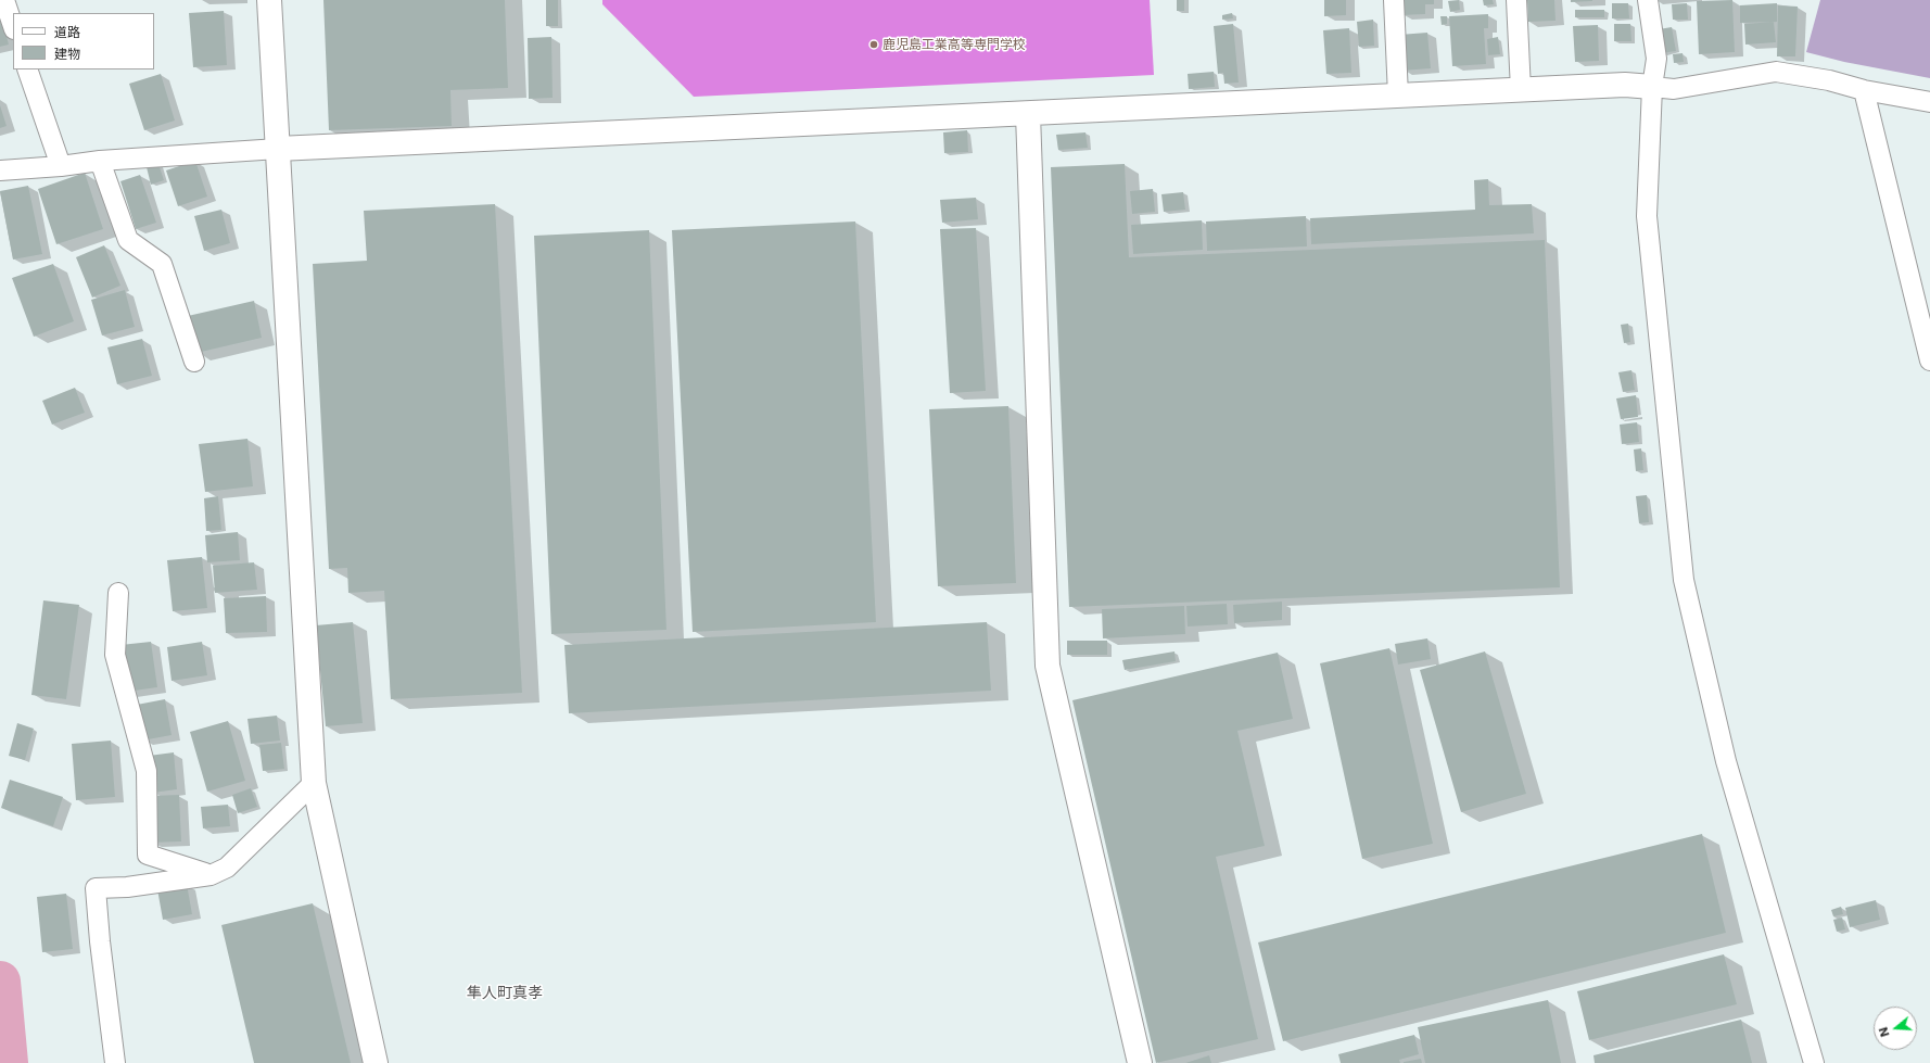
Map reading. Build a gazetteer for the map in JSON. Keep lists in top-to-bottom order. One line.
{"districts":["隼人町真孝"],"places":["鹿児島工業高等専門学校"],"legend":["道路","建物"],"north":"left"}
